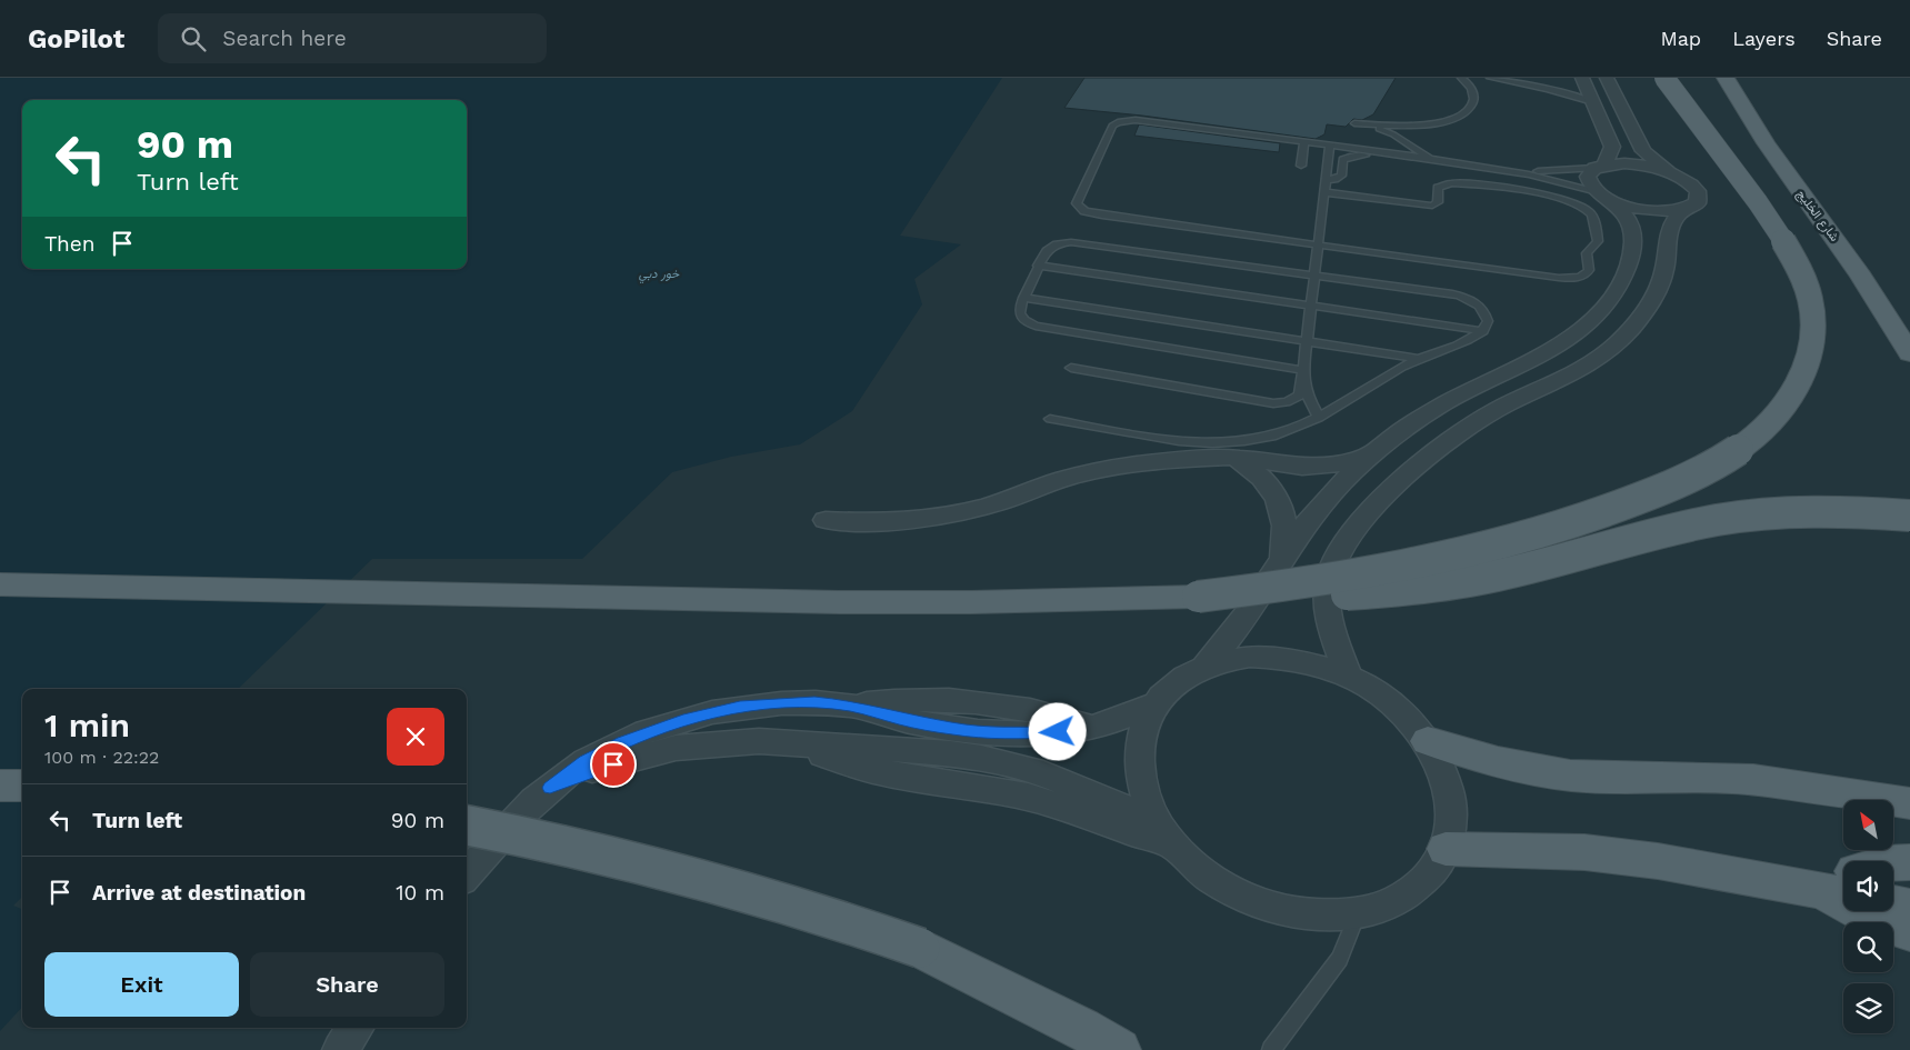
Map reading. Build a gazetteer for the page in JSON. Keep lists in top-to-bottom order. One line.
{"streets":{"main road":["شارع الخليج"]},"water":["خور دبي"],"north":"top left","page":{"header":"GoPilot","search":"Search here","nav":["Map","Layers","Share"],"turn":["90 m","Turn left"],"then":"Then","heading":["1 min","100 m · 22:22"],"list":[{"name":"Turn left","value":"90 m"},{"name":"Arrive at destination","value":"10 m"}],"buttons":["Exit","Share"]}}
